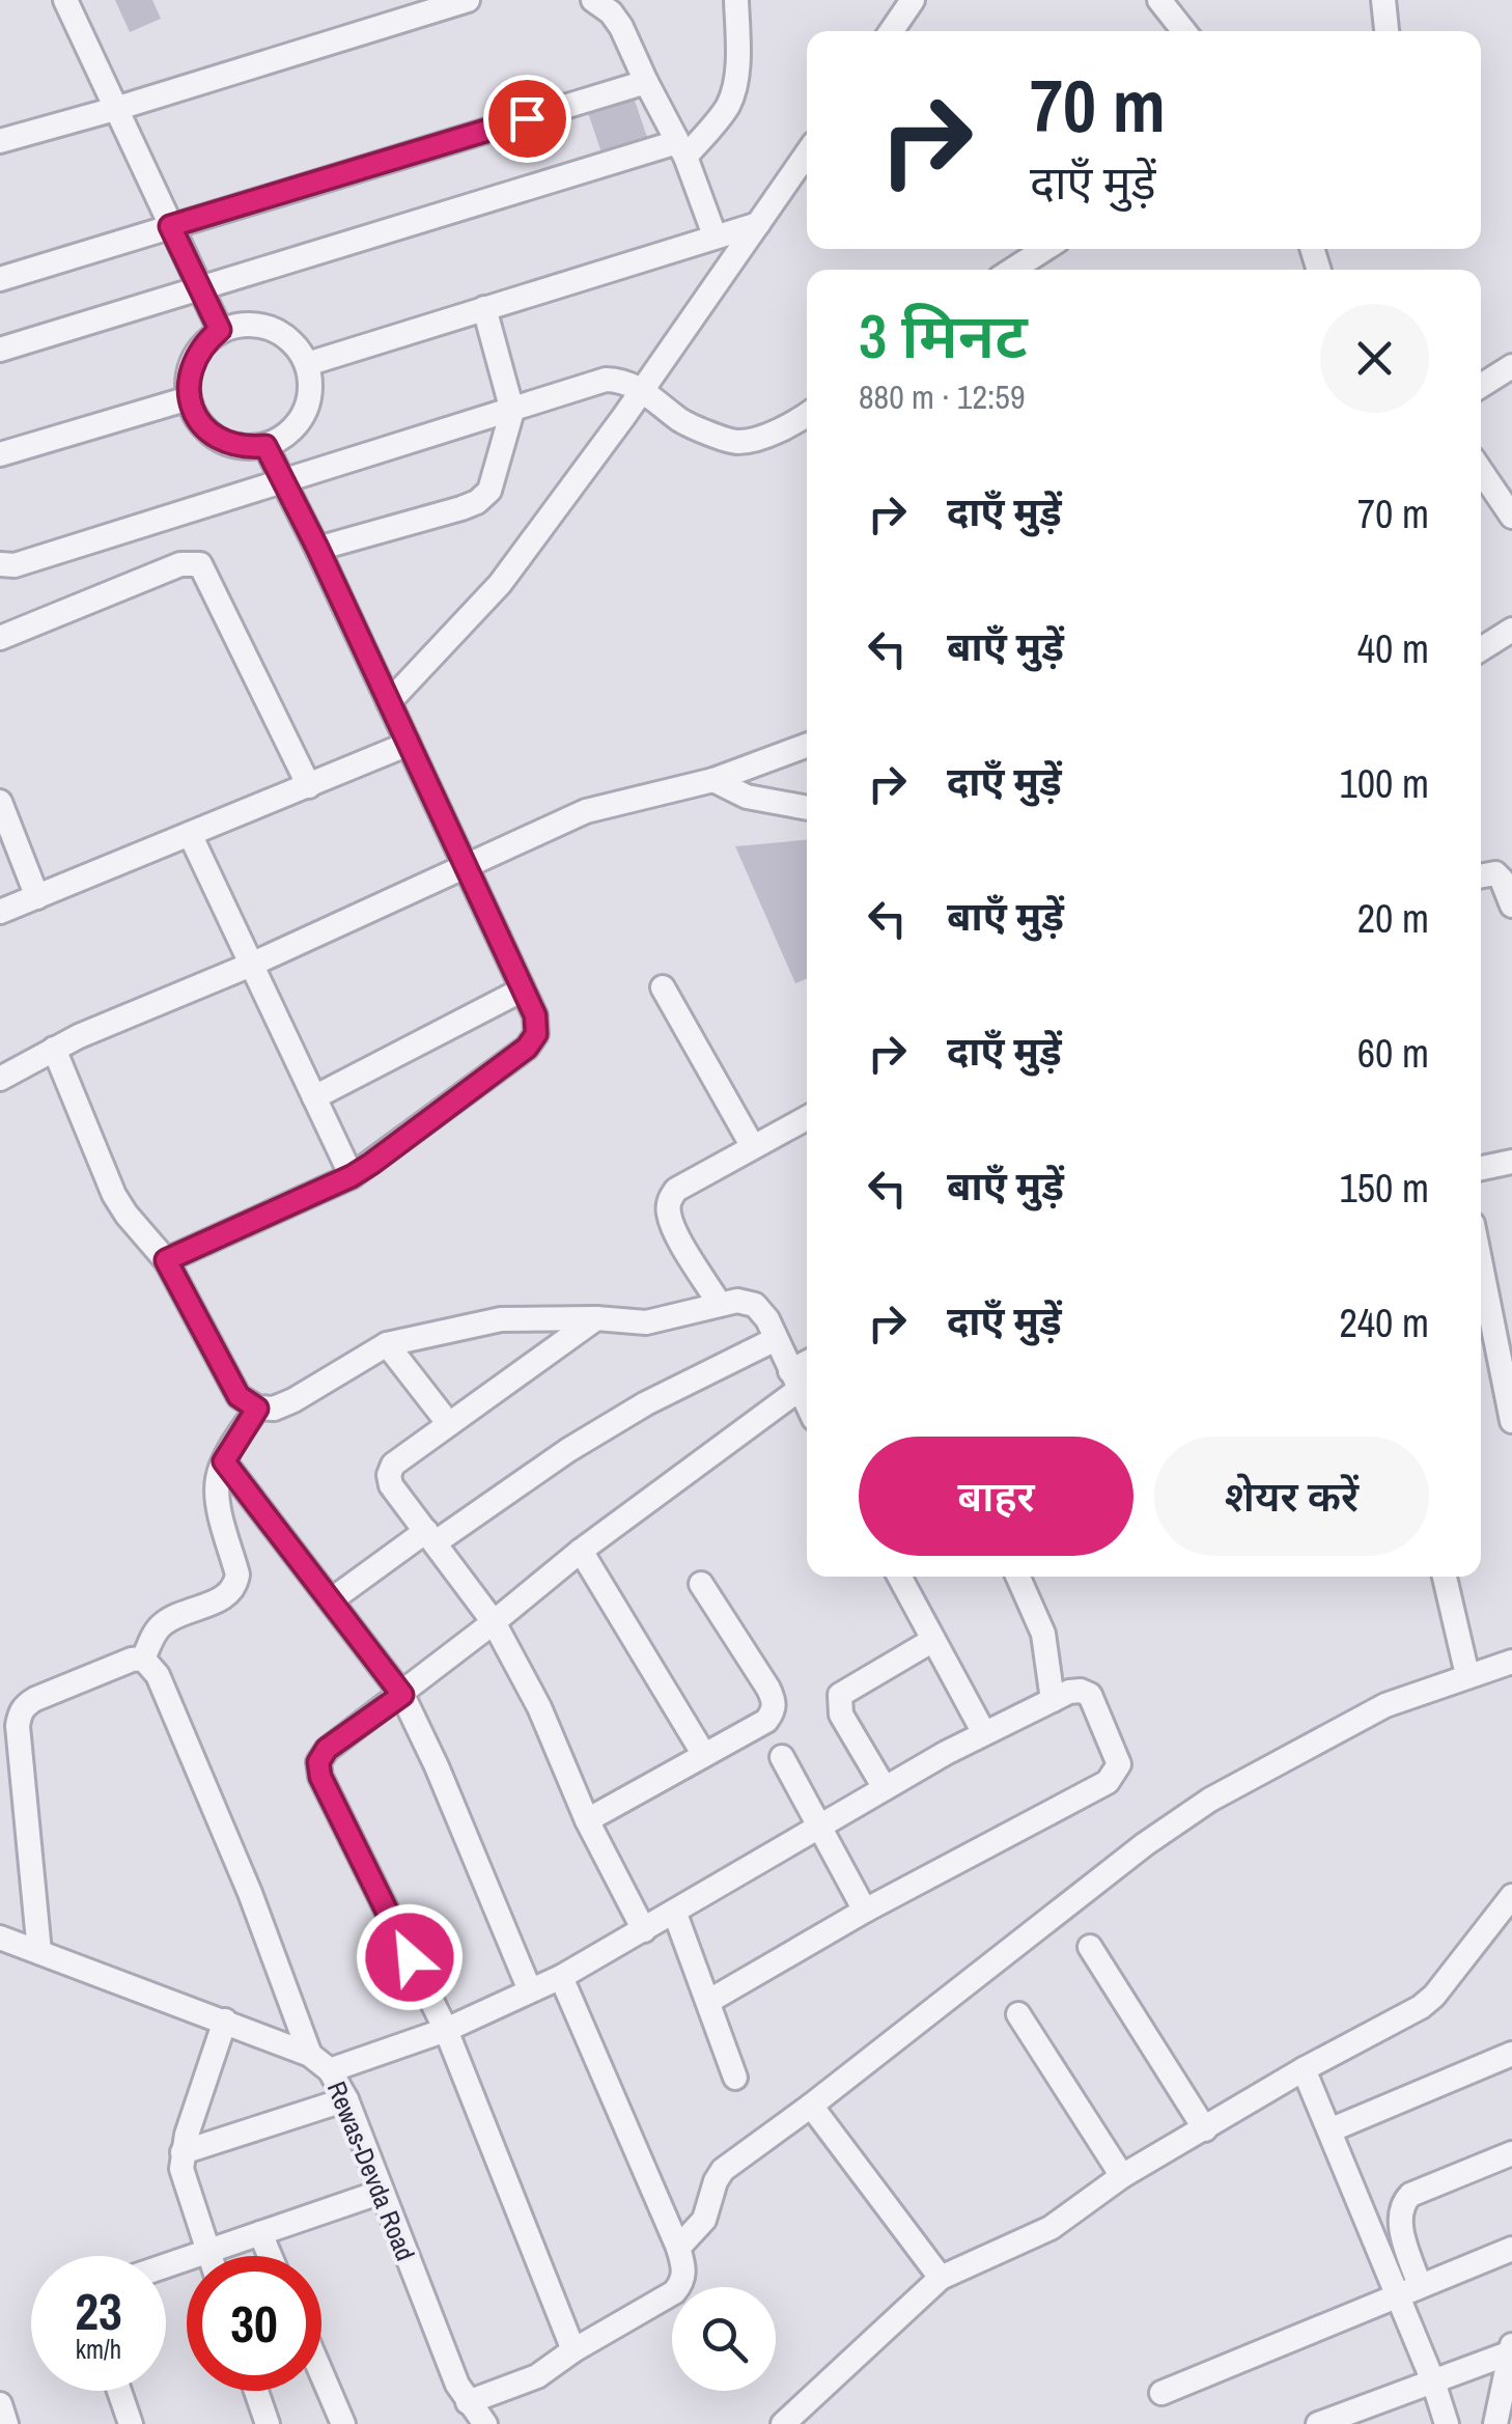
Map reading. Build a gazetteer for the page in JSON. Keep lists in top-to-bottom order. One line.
{"streets":{"street":["Rewas-Devda Road"]},"page":{"turn":["70 m","दाएँ मुड़ें"],"heading":["3 मिनट","880 m · 12:59"],"list":[{"name":"दाएँ मुड़ें","value":"70 m"},{"name":"बाएँ मुड़ें","value":"40 m"},{"name":"दाएँ मुड़ें","value":"100 m"},{"name":"बाएँ मुड़ें","value":"20 m"},{"name":"दाएँ मुड़ें","value":"60 m"},{"name":"बाएँ मुड़ें","value":"150 m"},{"name":"दाएँ मुड़ें","value":"240 m"}],"buttons":["बाहर","शेयर करें"],"speed":"23 km/h","limit":"30"}}
